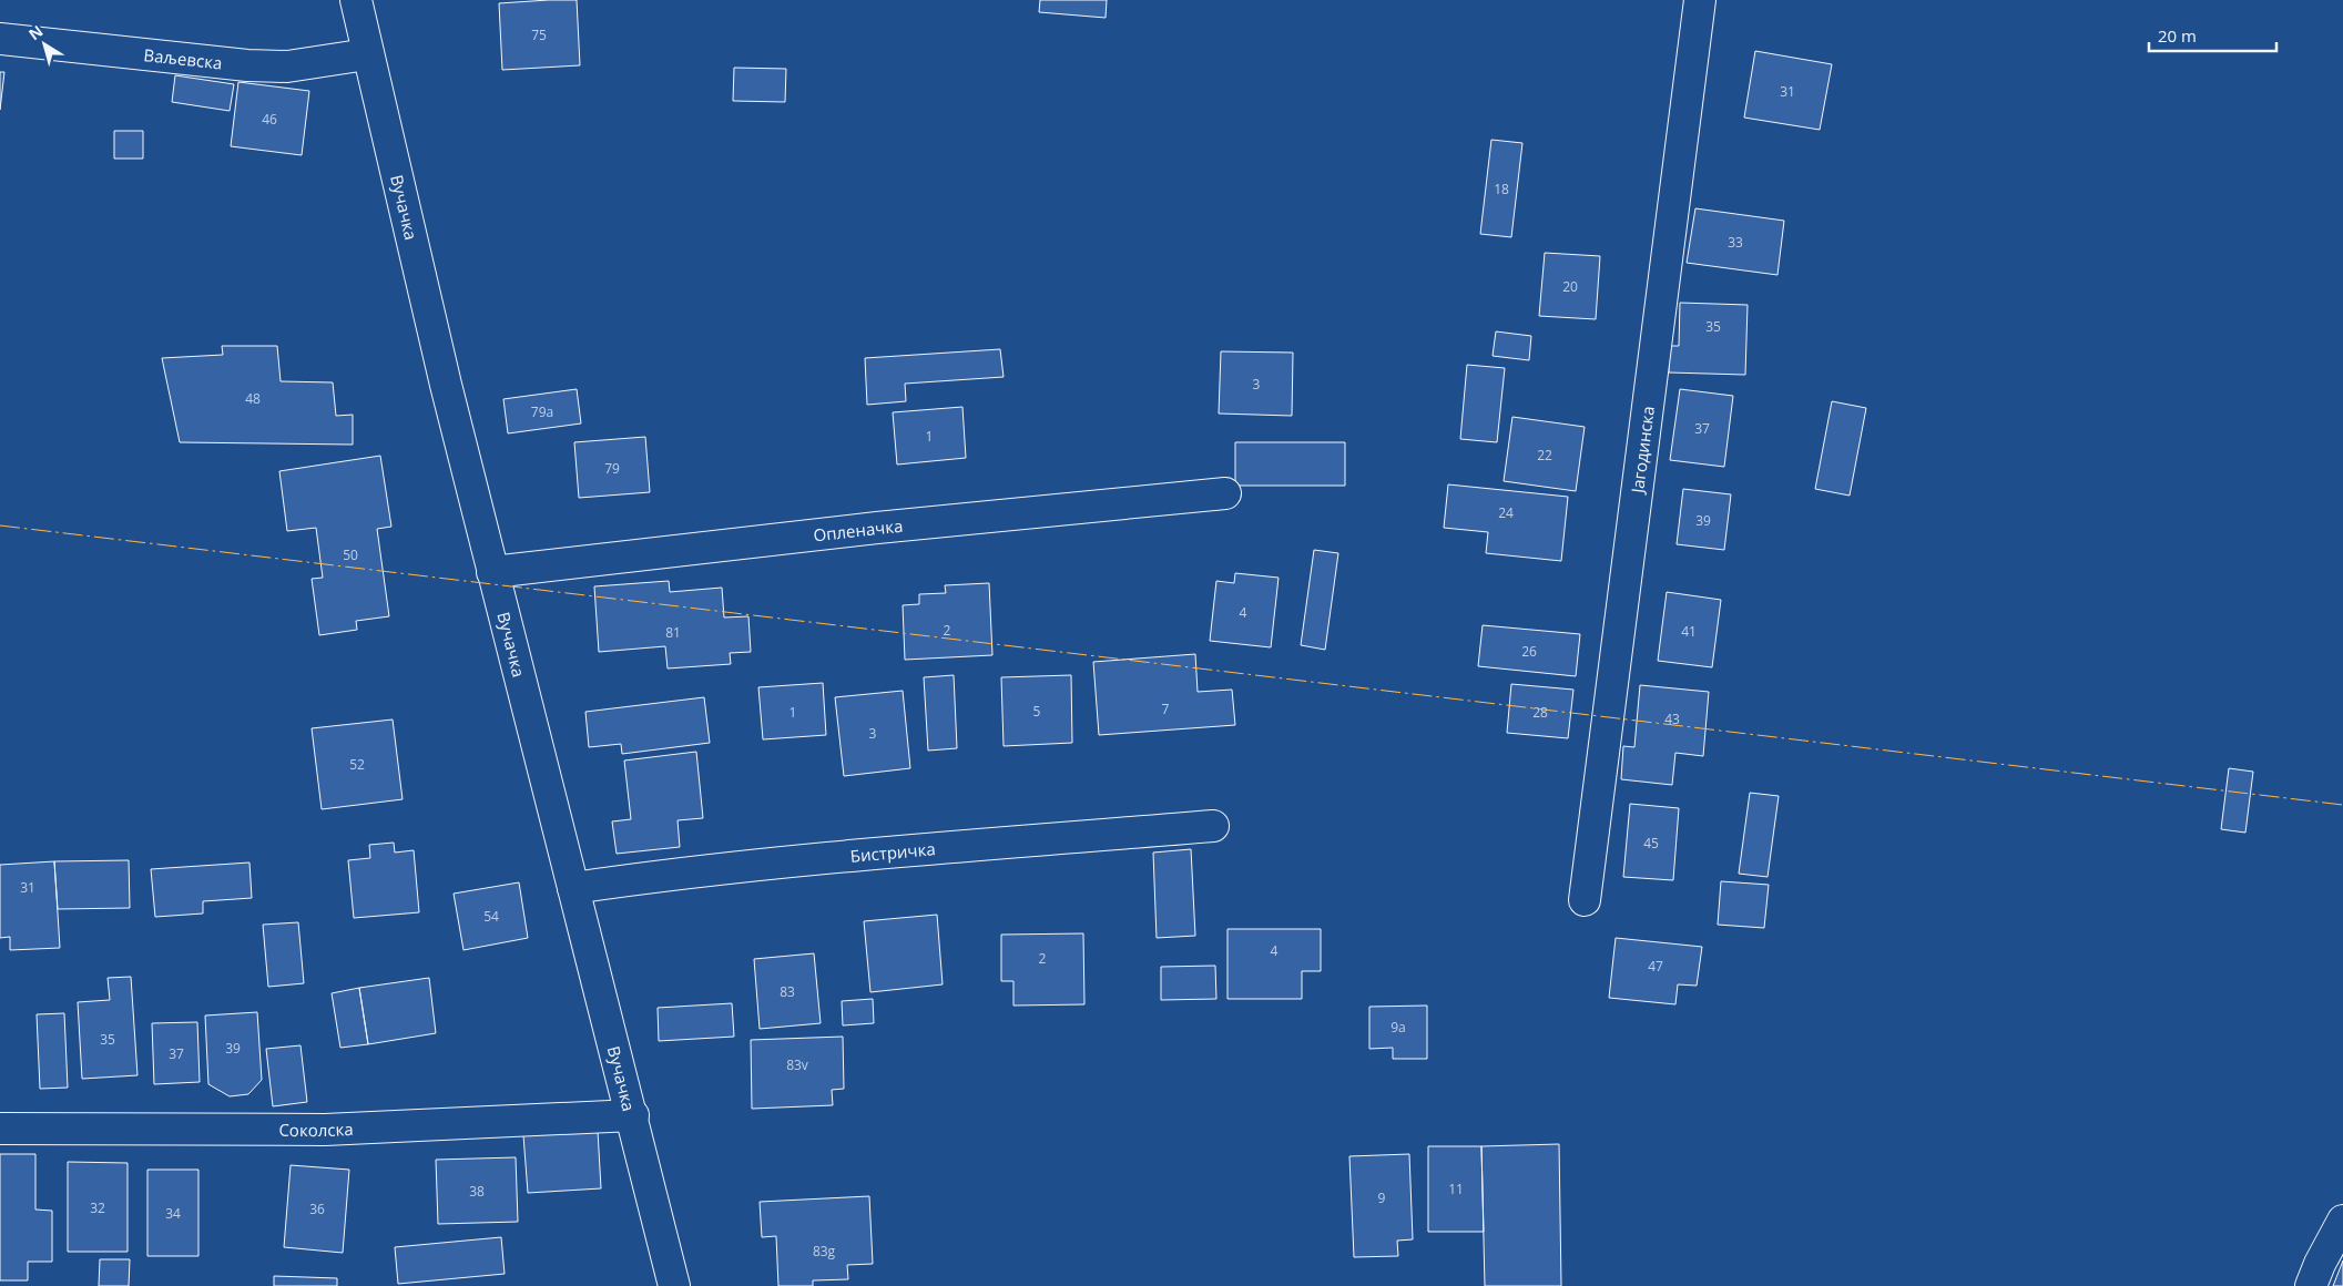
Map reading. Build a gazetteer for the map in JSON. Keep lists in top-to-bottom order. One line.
{"streets":{"street":["Ваљевска","Вучачка","Јагодинска","Опленачка","Бистричка","Соколска"]},"crossings":[["Ваљевска","Вучачка"],["Вучачка","Опленачка"],["Вучачка","Бистричка"],["Вучачка","Соколска"]],"house_numbers":["75","31","46","18","33","20","35","3","48","79a","37","1","22","79","24","39","50","4","2","41","81","26","7","5","1","28","43","3","52","45","31","54","4","2","47","83","9a","35","39","37","83v","11","38","9","32","36","34","83g"],"scale_bar":"20 m","north":"top left"}
